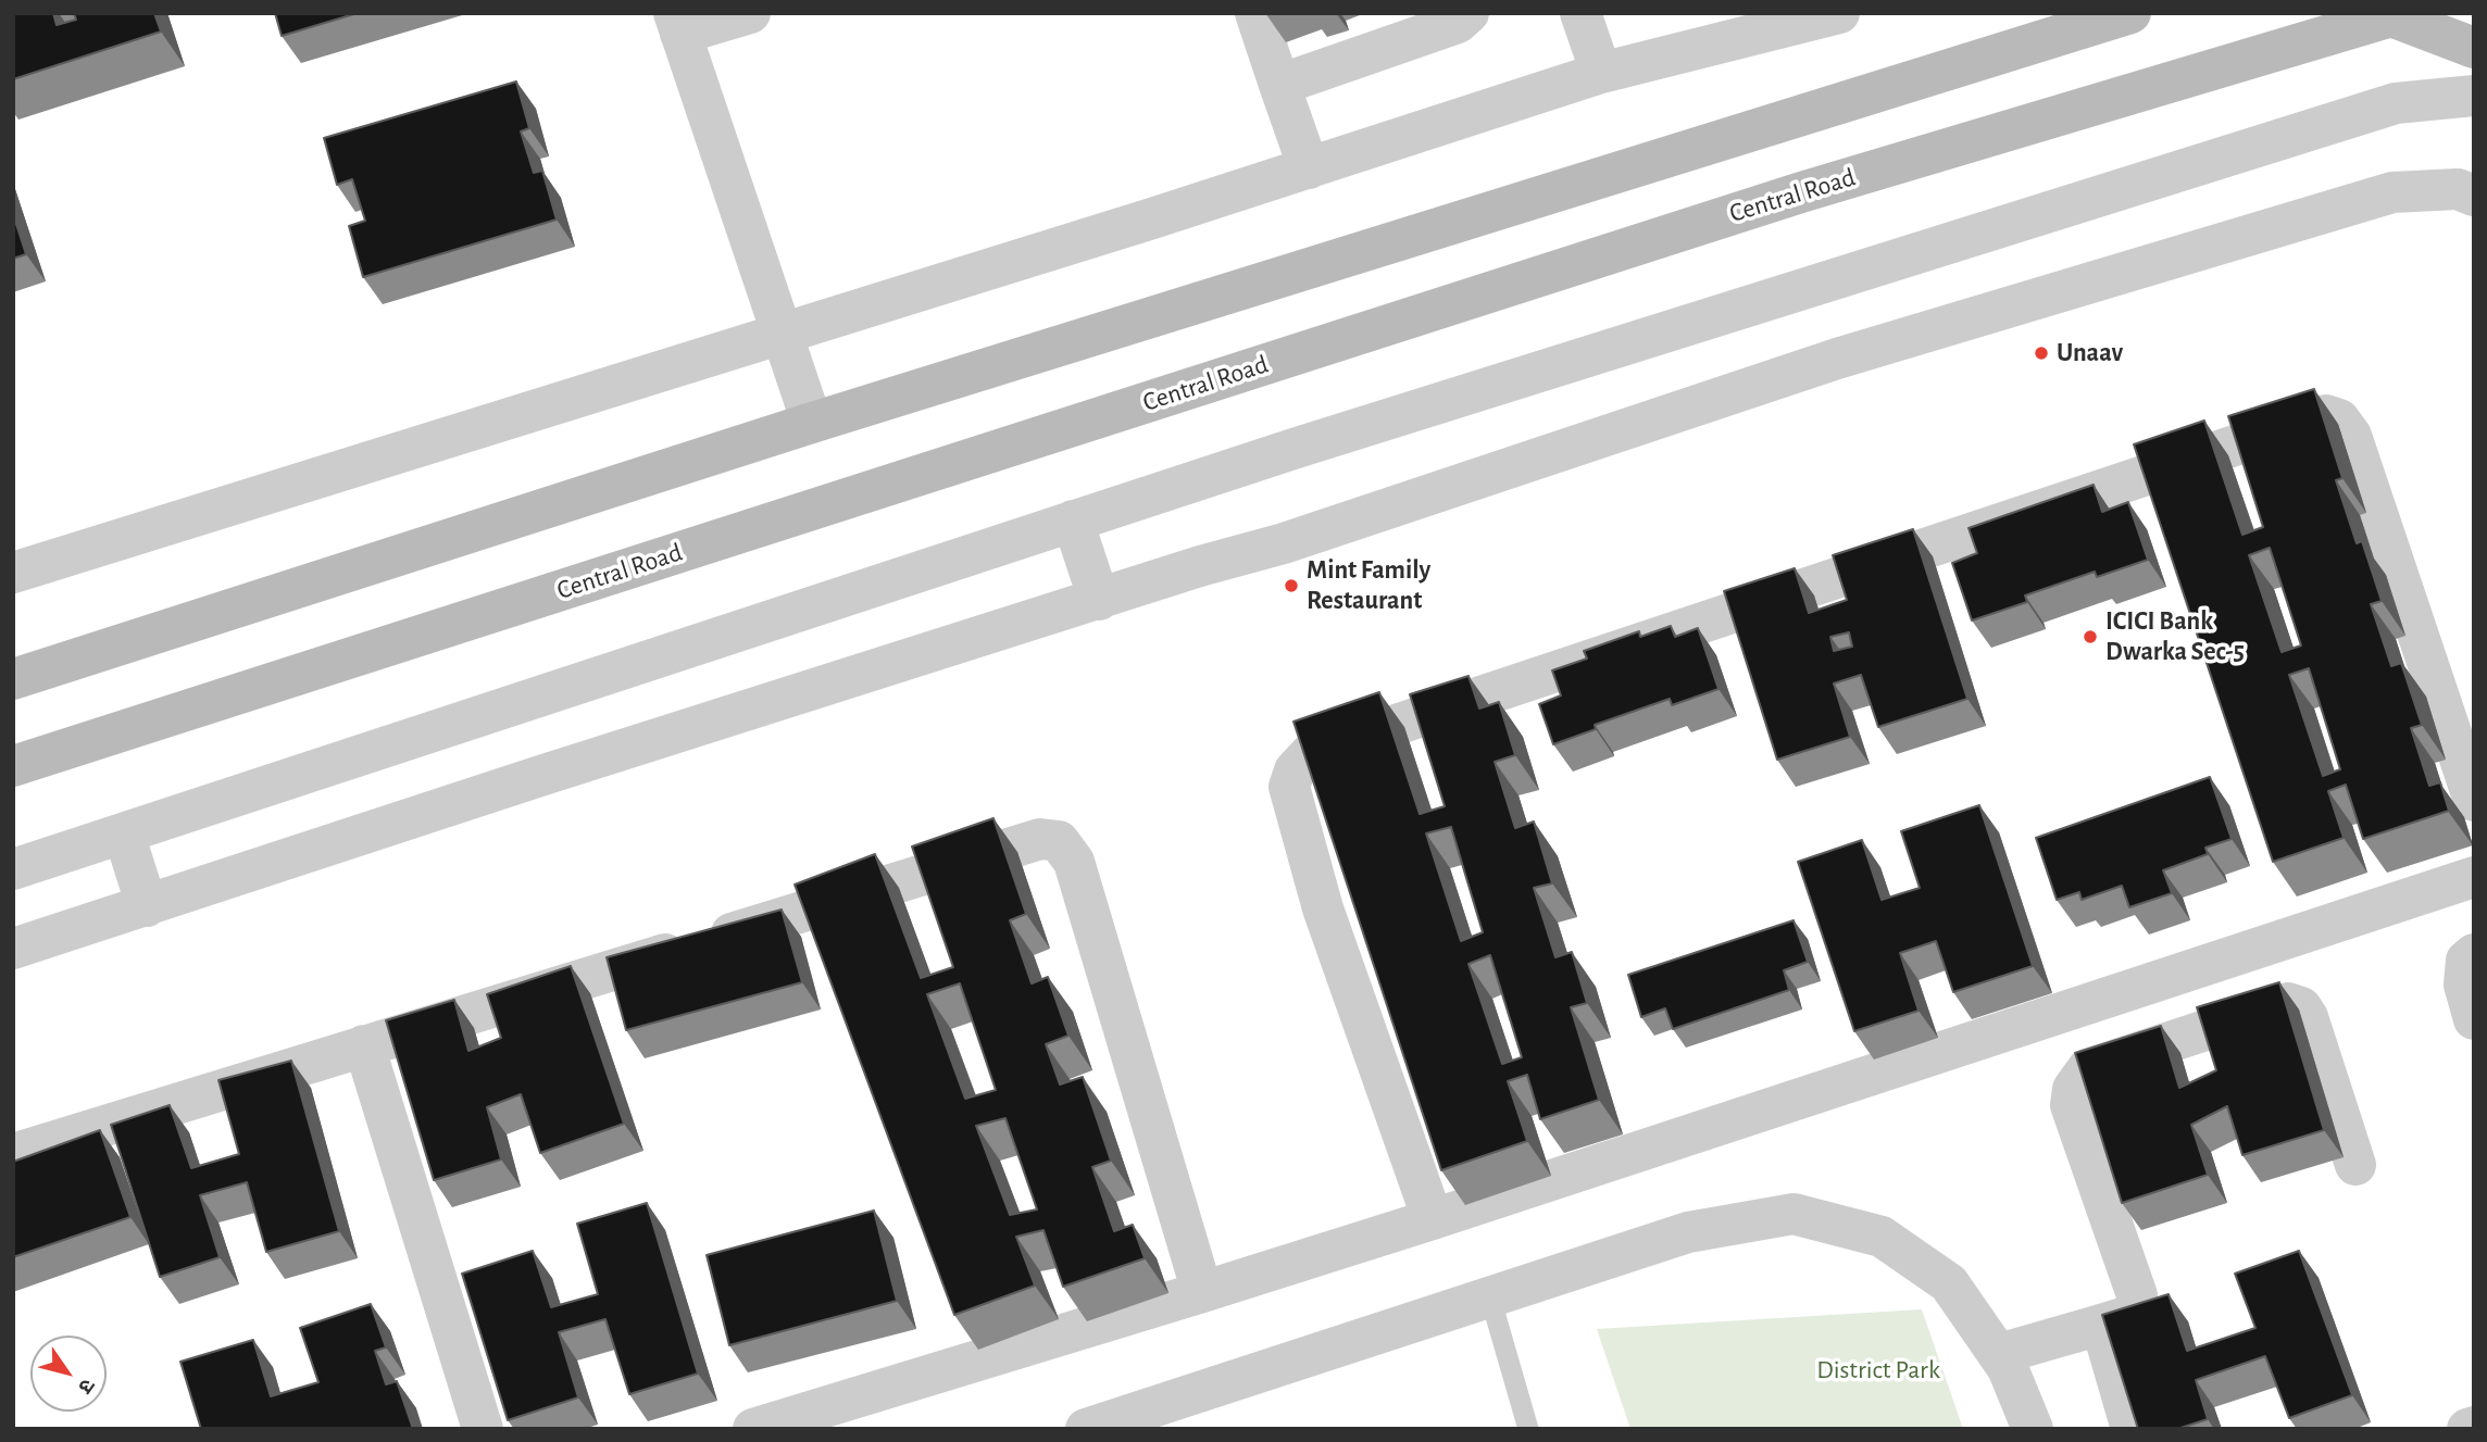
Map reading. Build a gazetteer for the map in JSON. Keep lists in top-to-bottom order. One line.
{"streets":{"main road":["Central Road"]},"parks":["District Park"],"places":["Unaav","Mint Family Restaurant","ICICI Bank Dwarka Sec-5"],"north":"bottom right"}
